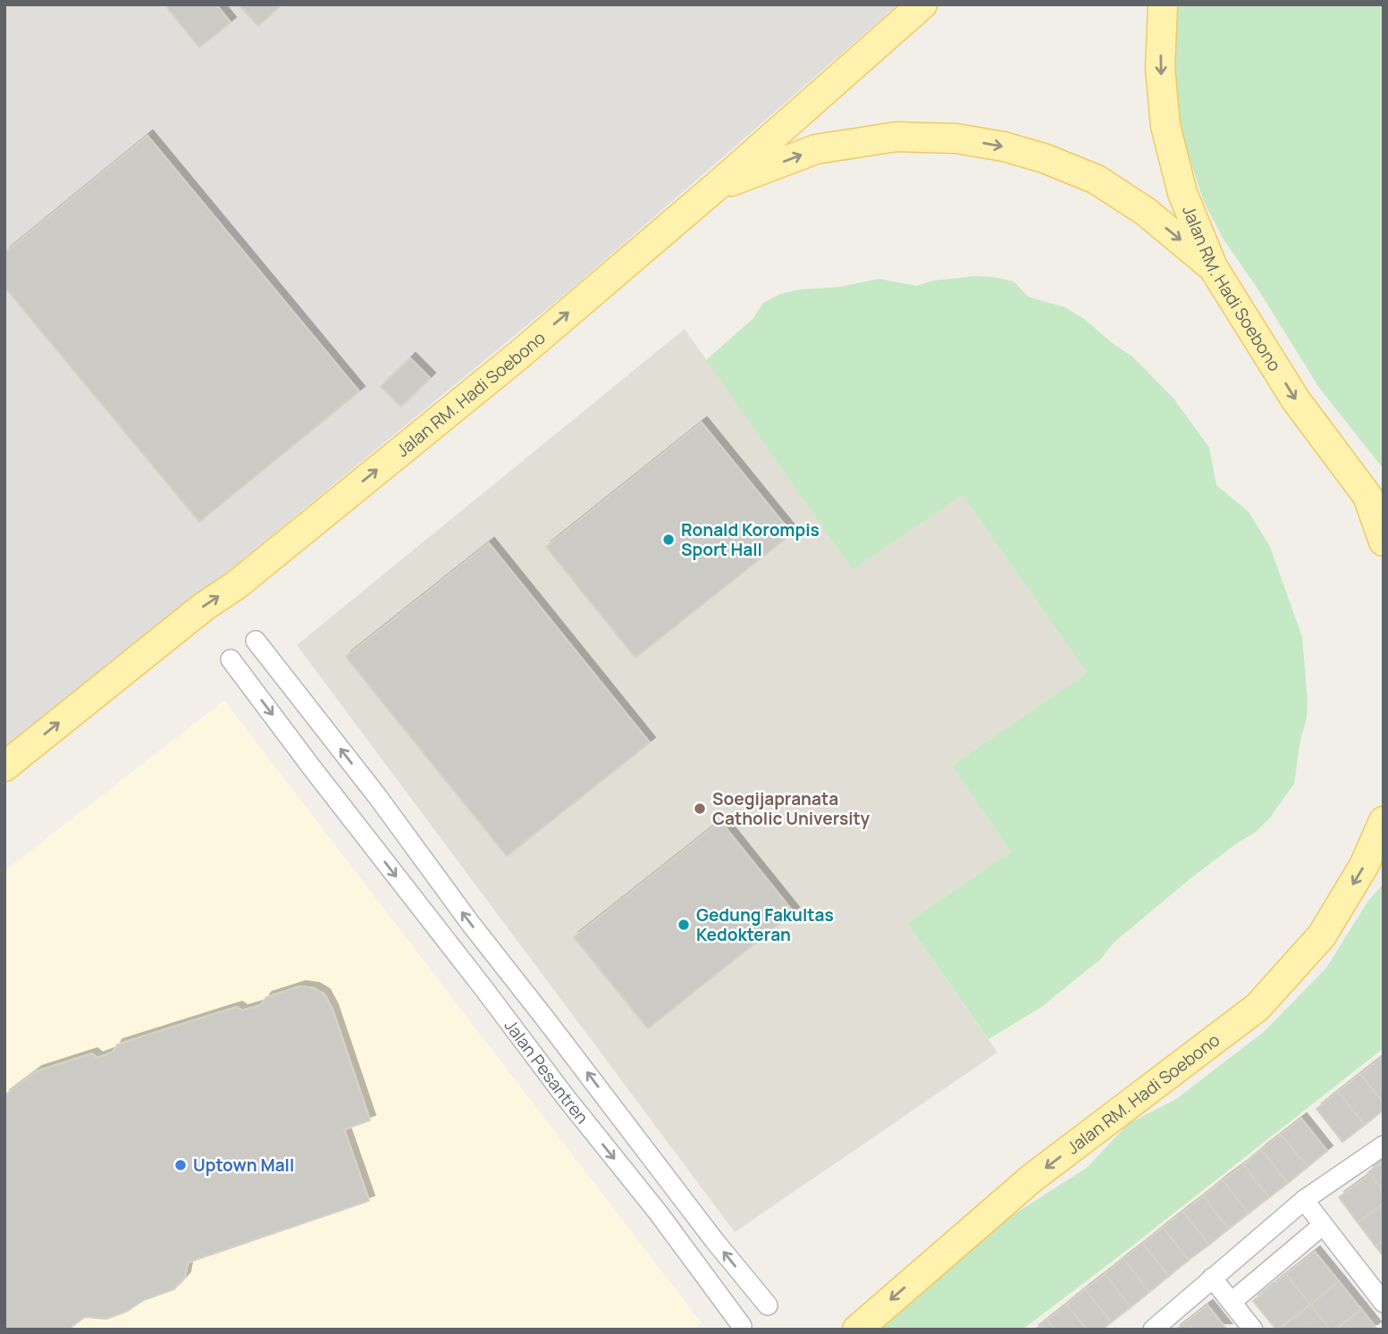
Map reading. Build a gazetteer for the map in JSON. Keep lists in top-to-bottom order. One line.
{"streets":{"main road":["Jalan RM. Hadi Soebono"],"street":["Jalan Pesantren"]},"places":["Ronald Korompis Sport Hall","Soegijapranata Catholic University","Gedung Fakultas Kedokteran","Uptown Mall"]}
